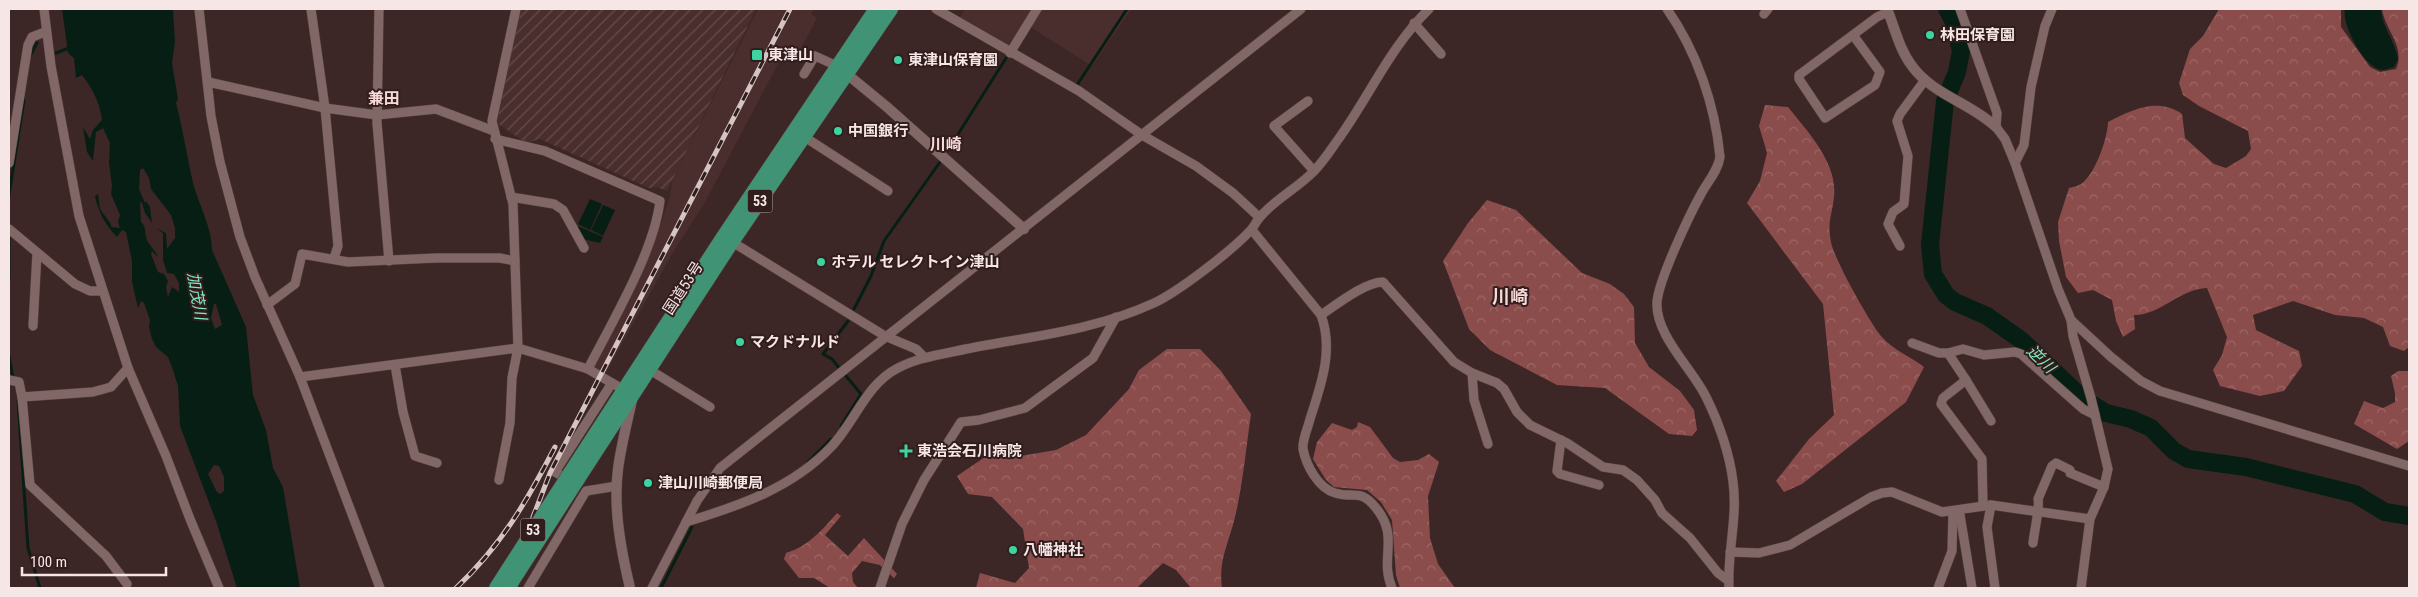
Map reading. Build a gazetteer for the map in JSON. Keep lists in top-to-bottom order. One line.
{"streets":{"highway":["53","国道53号"]},"districts":["兼田","川崎","川崎"],"water":["加茂川","逆川"],"places":{"other":["林田保育園","東津山保育園","中国銀行","ホテル セレクトイン津山","マクドナルド","津山川崎郵便局","八幡神社"],"transit":["東津山"],"health":["東浩会石川病院"]},"scale_bar":"100 m"}
